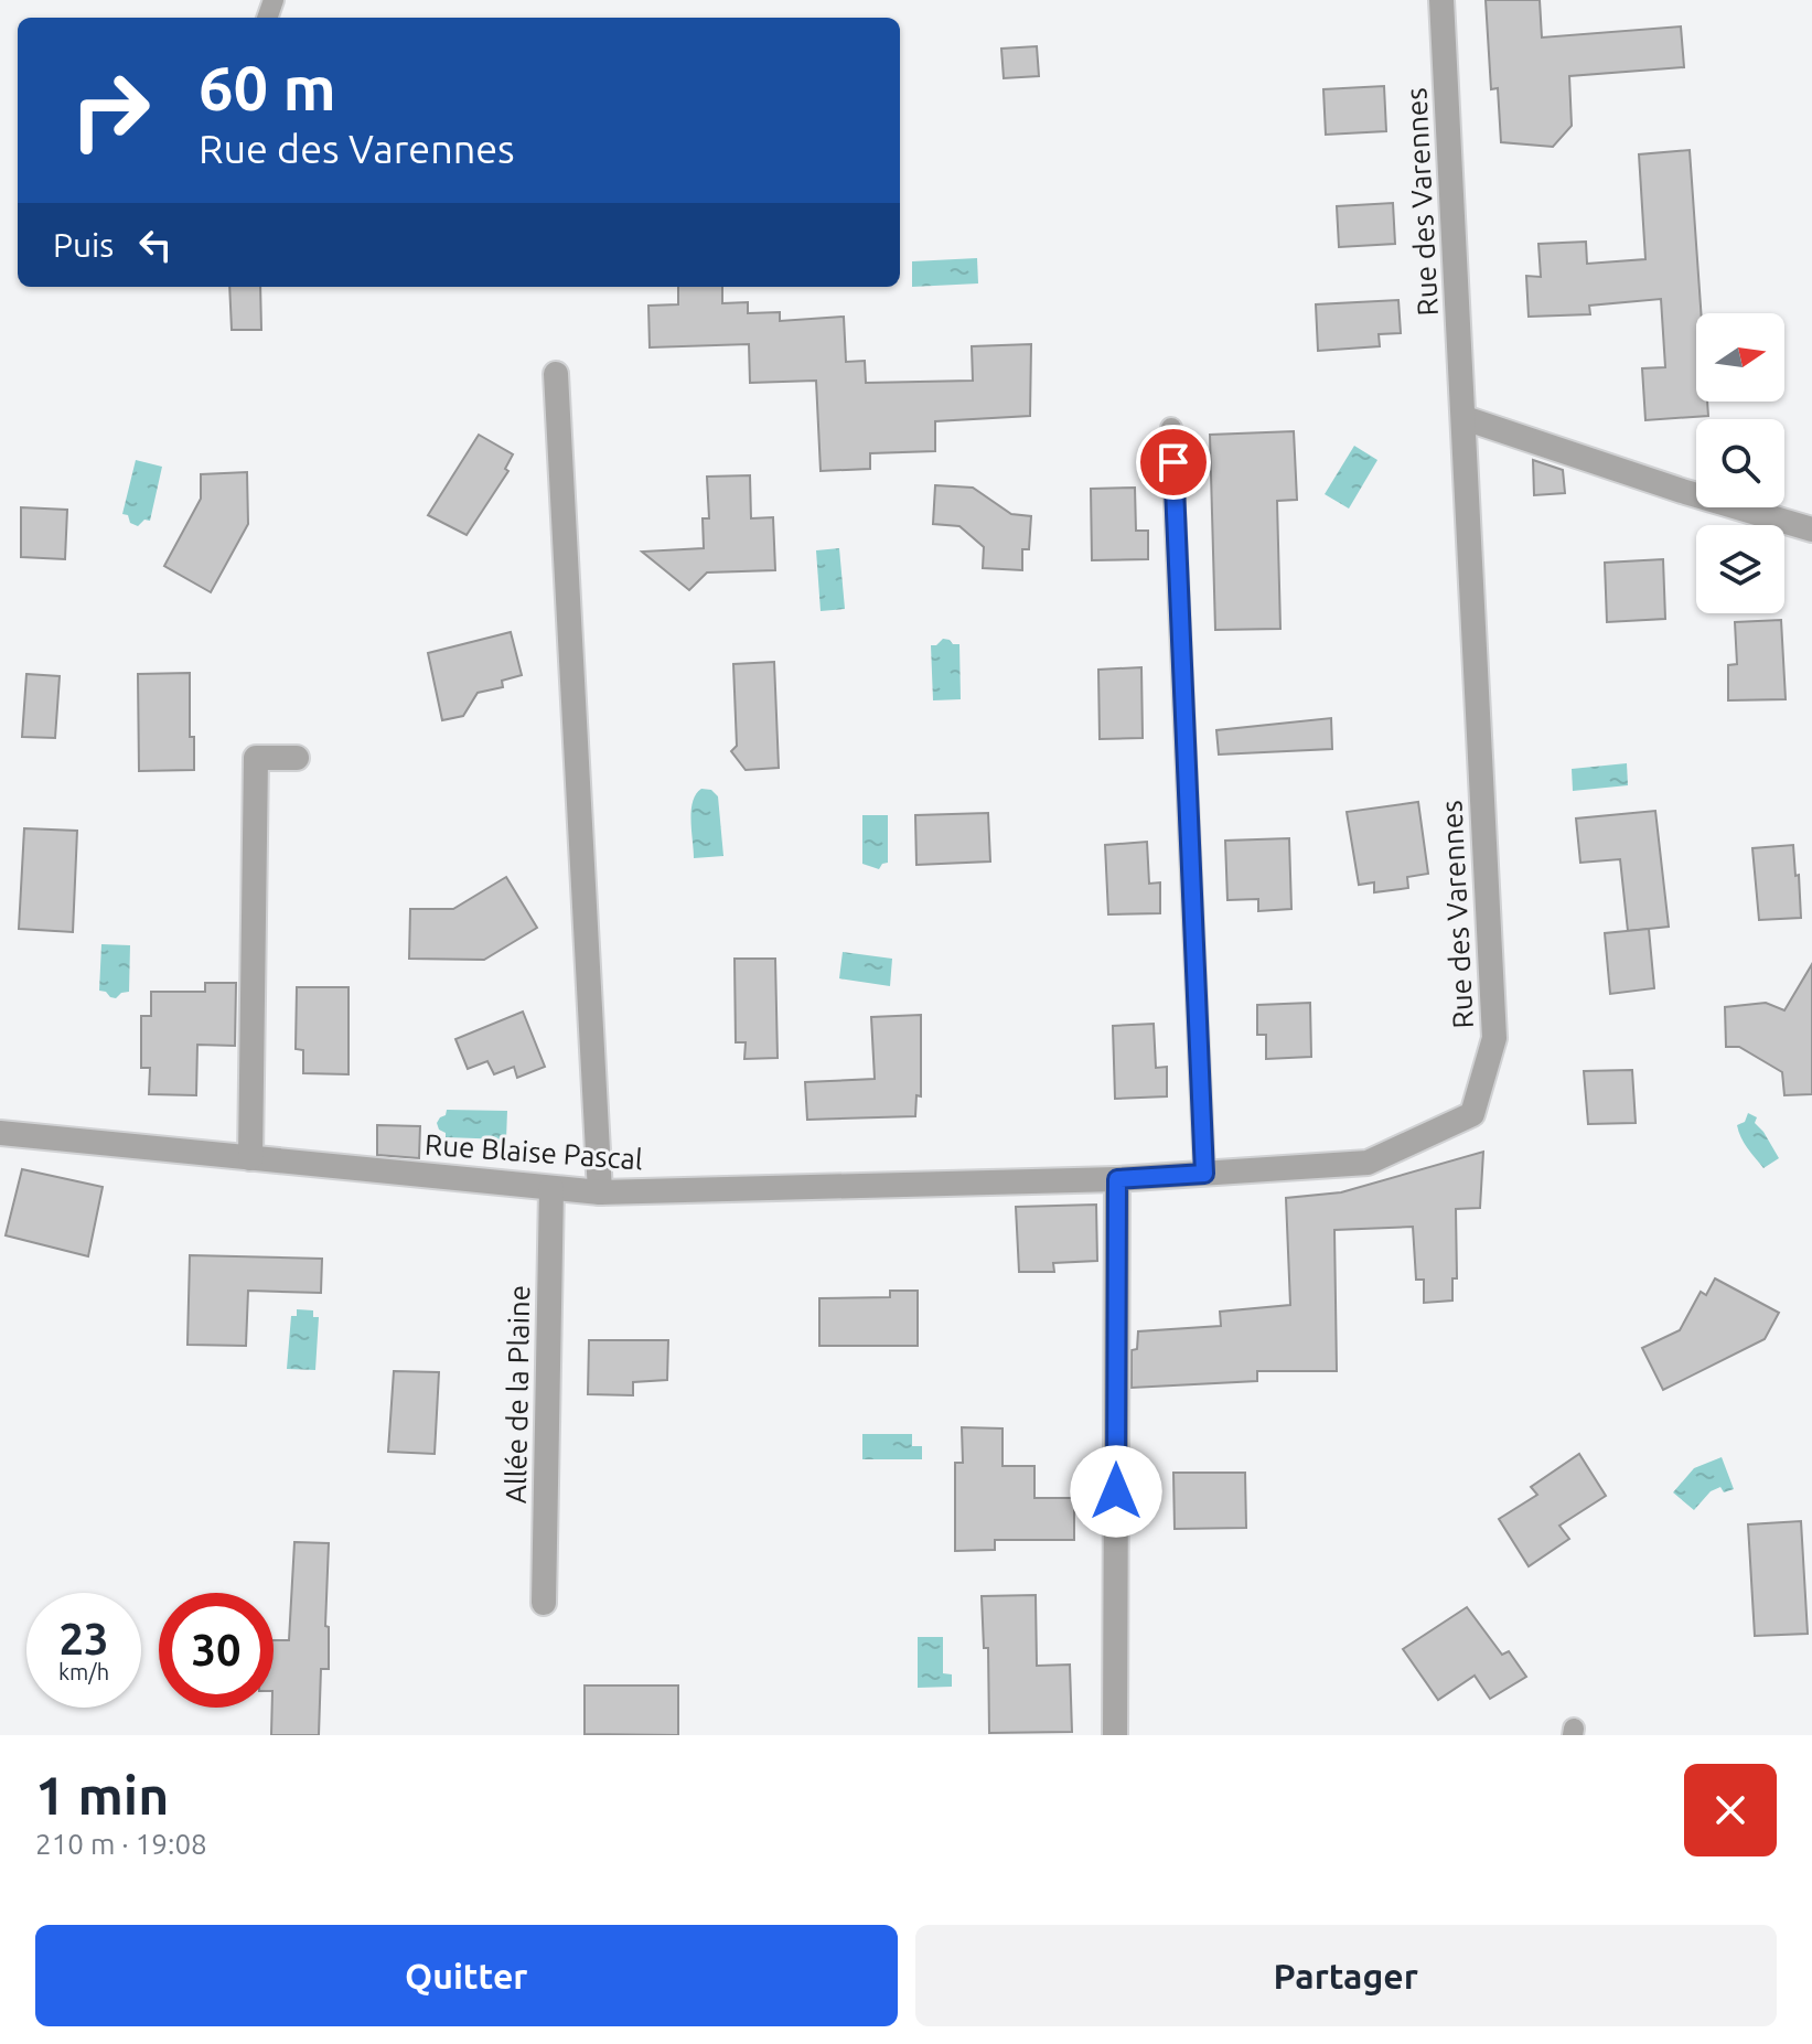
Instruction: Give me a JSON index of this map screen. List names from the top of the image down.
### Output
{
  "streets": {
    "street": ["Rue des Varennes", "Rue Blaise Pascal", "Allée de la Plaine"]
  },
  "crossings": [
    ["Rue des Varennes", "Rue Blaise Pascal"],
    ["Rue Blaise Pascal", "Allée de la Plaine"]
  ],
  "north": "right",
  "page": {
    "turn": ["60 m", "Rue des Varennes"],
    "then": "Puis",
    "speed": "23 km/h",
    "limit": "30",
    "heading": ["1 min", "210 m · 19:08"],
    "buttons": ["Quitter", "Partager"]
  }
}
